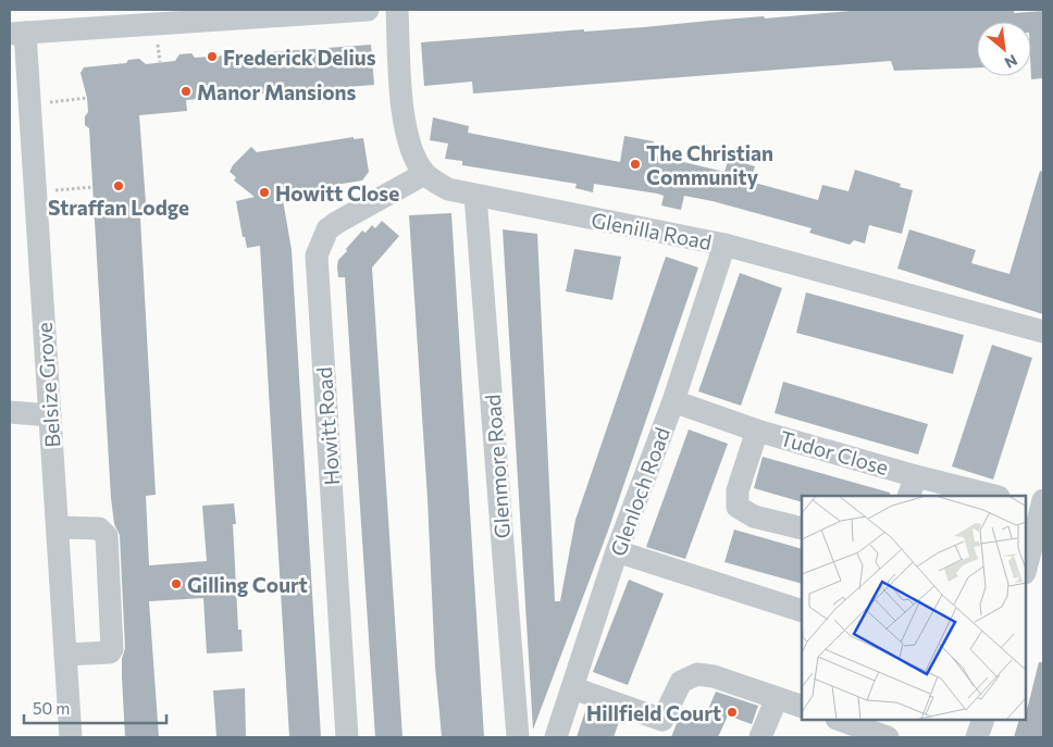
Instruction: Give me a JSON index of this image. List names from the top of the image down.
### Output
{
  "streets": {
    "street": [
      "Glenilla Road",
      "Belsize Grove",
      "Howitt Road",
      "Tudor Close",
      "Glenmore Road",
      "Glenloch Road"
    ]
  },
  "crossings": [
    ["Glenilla Road", "Howitt Road"],
    ["Glenilla Road", "Glenmore Road"],
    ["Glenilla Road", "Glenloch Road"],
    ["Tudor Close", "Glenloch Road"]
  ],
  "places": [
    "Frederick Delius",
    "Manor Mansions",
    "The Christian Community",
    "Straffan Lodge",
    "Howitt Close",
    "Gilling Court",
    "Hillfield Court"
  ],
  "scale_bar": "50 m",
  "north": "bottom right"
}
